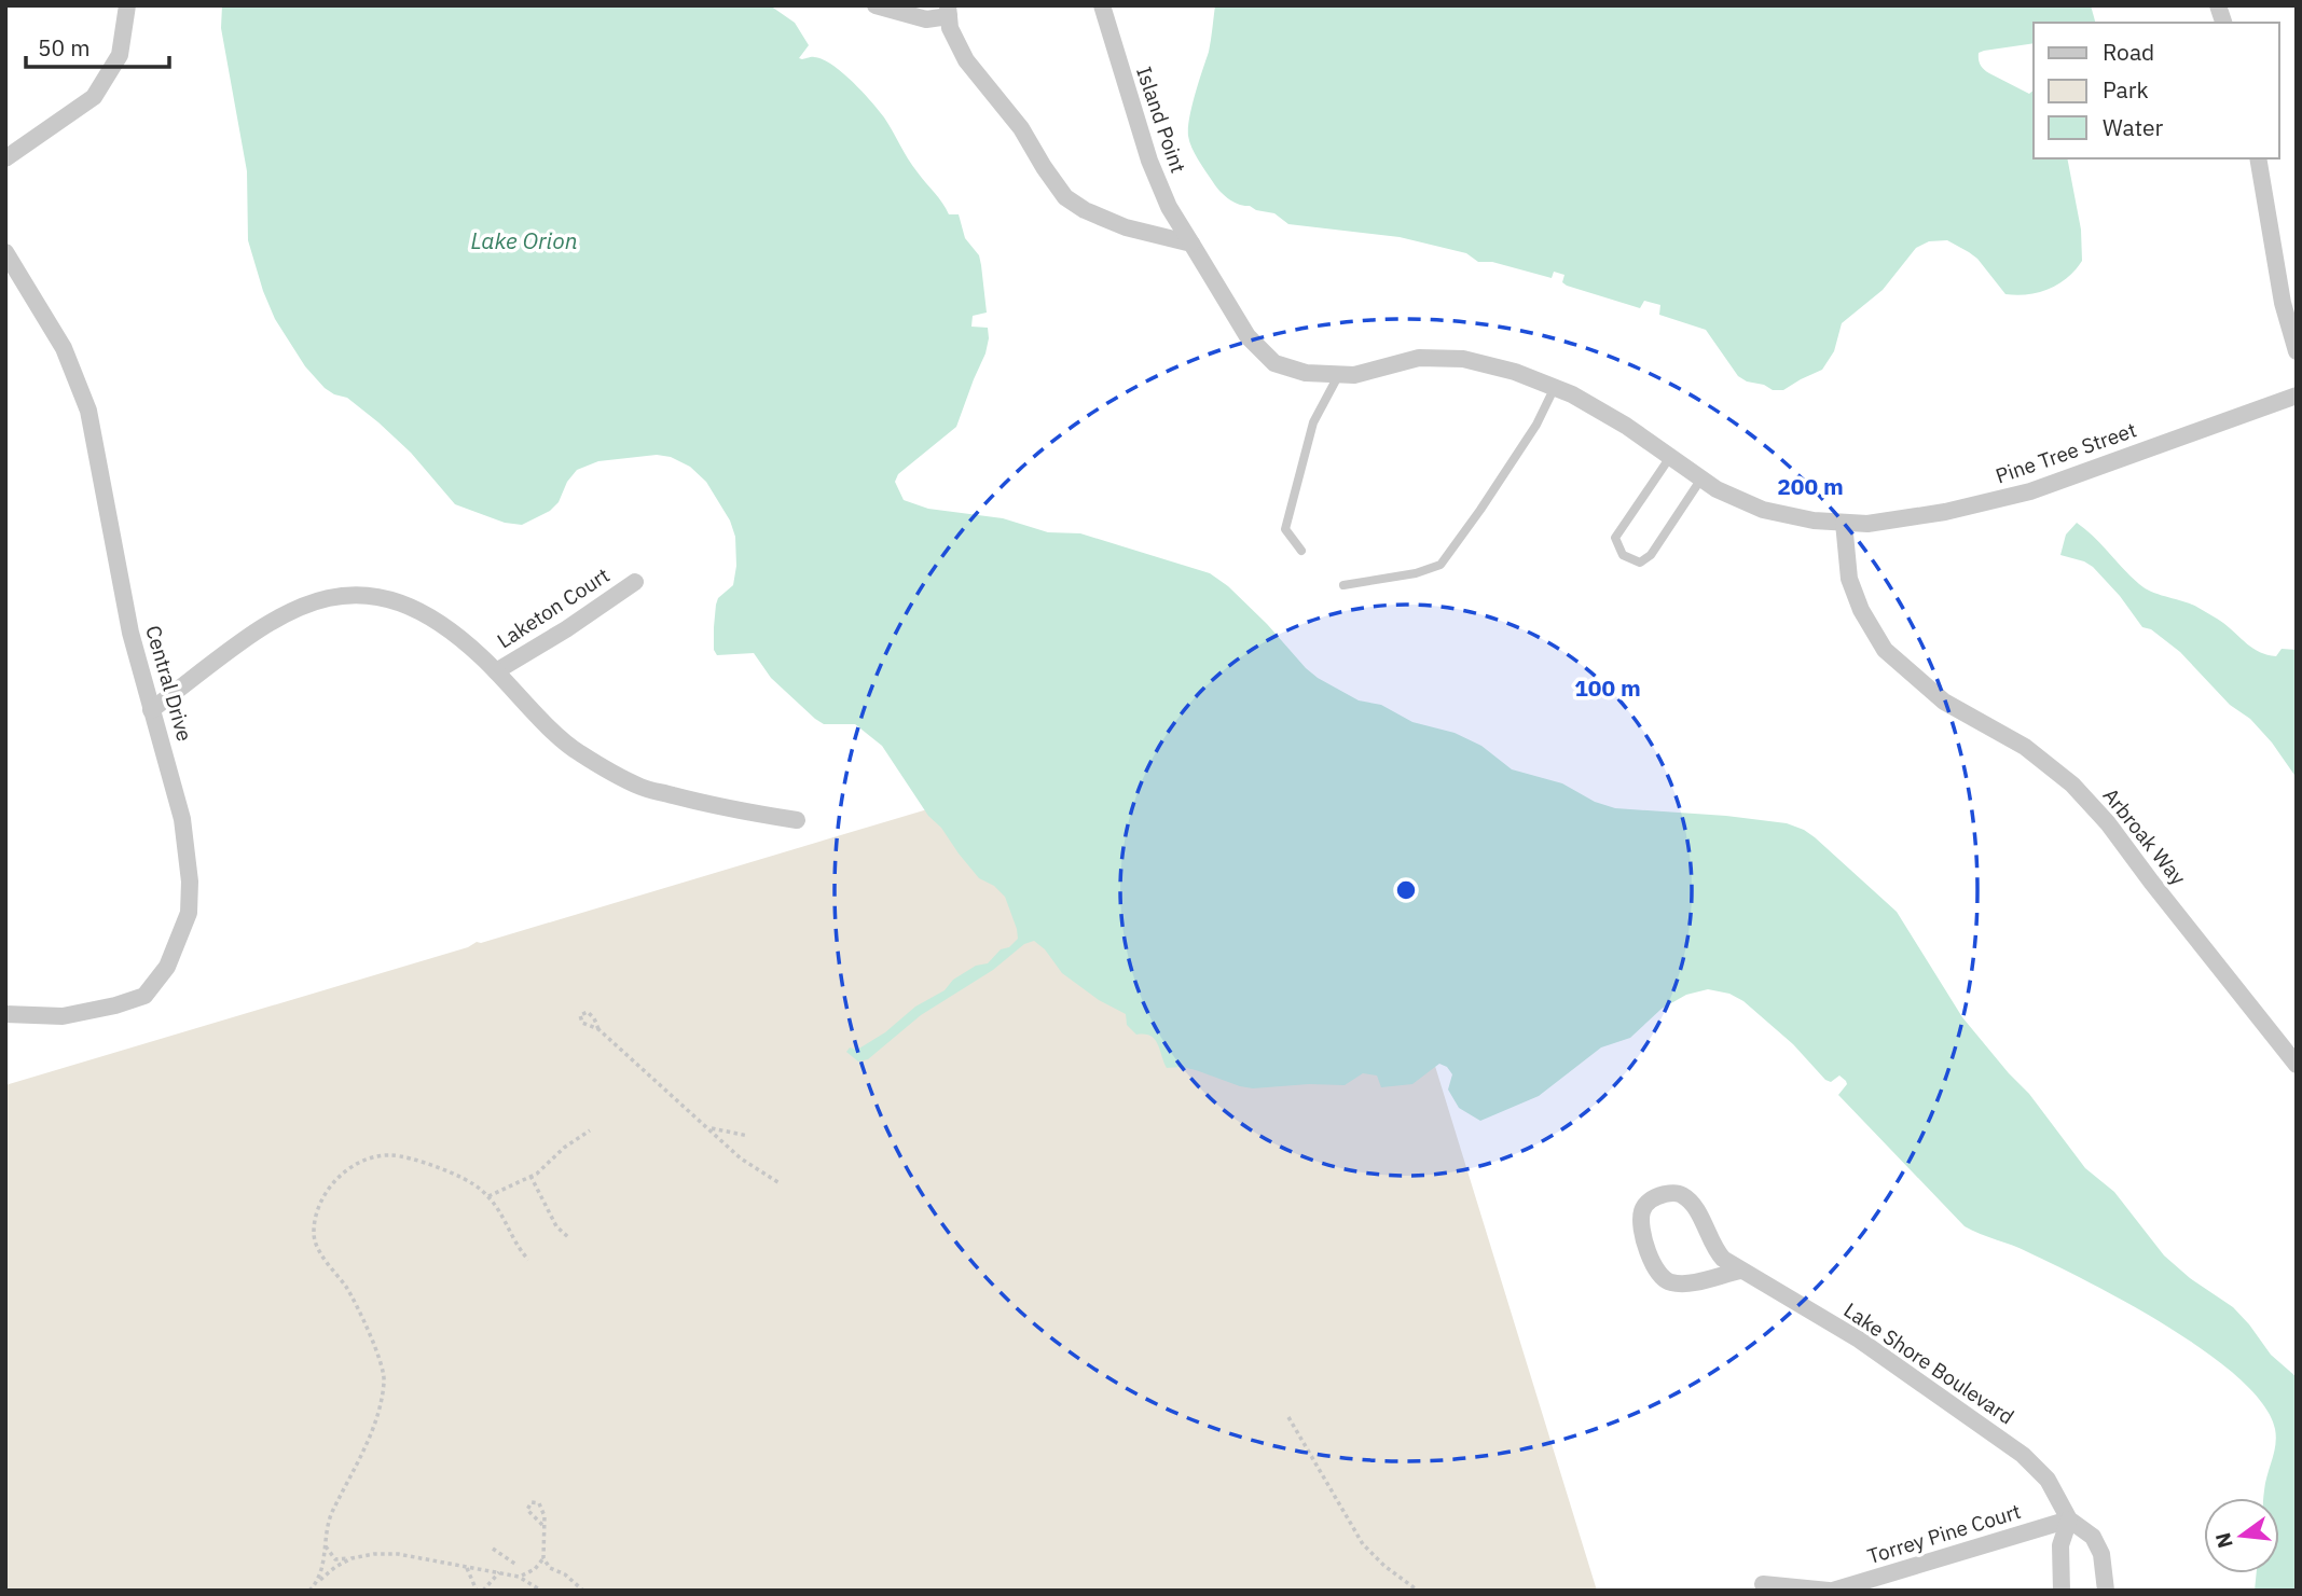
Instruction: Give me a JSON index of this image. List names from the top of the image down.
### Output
{
  "streets": {
    "street": [
      "Island Point",
      "Pine Tree Street",
      "Laketon Court",
      "Central Drive",
      "Arbroak Way",
      "Lake Shore Boulevard",
      "Torrey Pine Court"
    ]
  },
  "crossings": [
    ["Island Point", "Pine Tree Street"],
    ["Pine Tree Street", "Arbroak Way"],
    ["Lake Shore Boulevard", "Torrey Pine Court"]
  ],
  "water": ["Lake Orion"],
  "legend": ["Road", "Park", "Water"],
  "scale_bar": "50 m",
  "north": "left",
  "rings": ["200 m", "100 m"]
}
